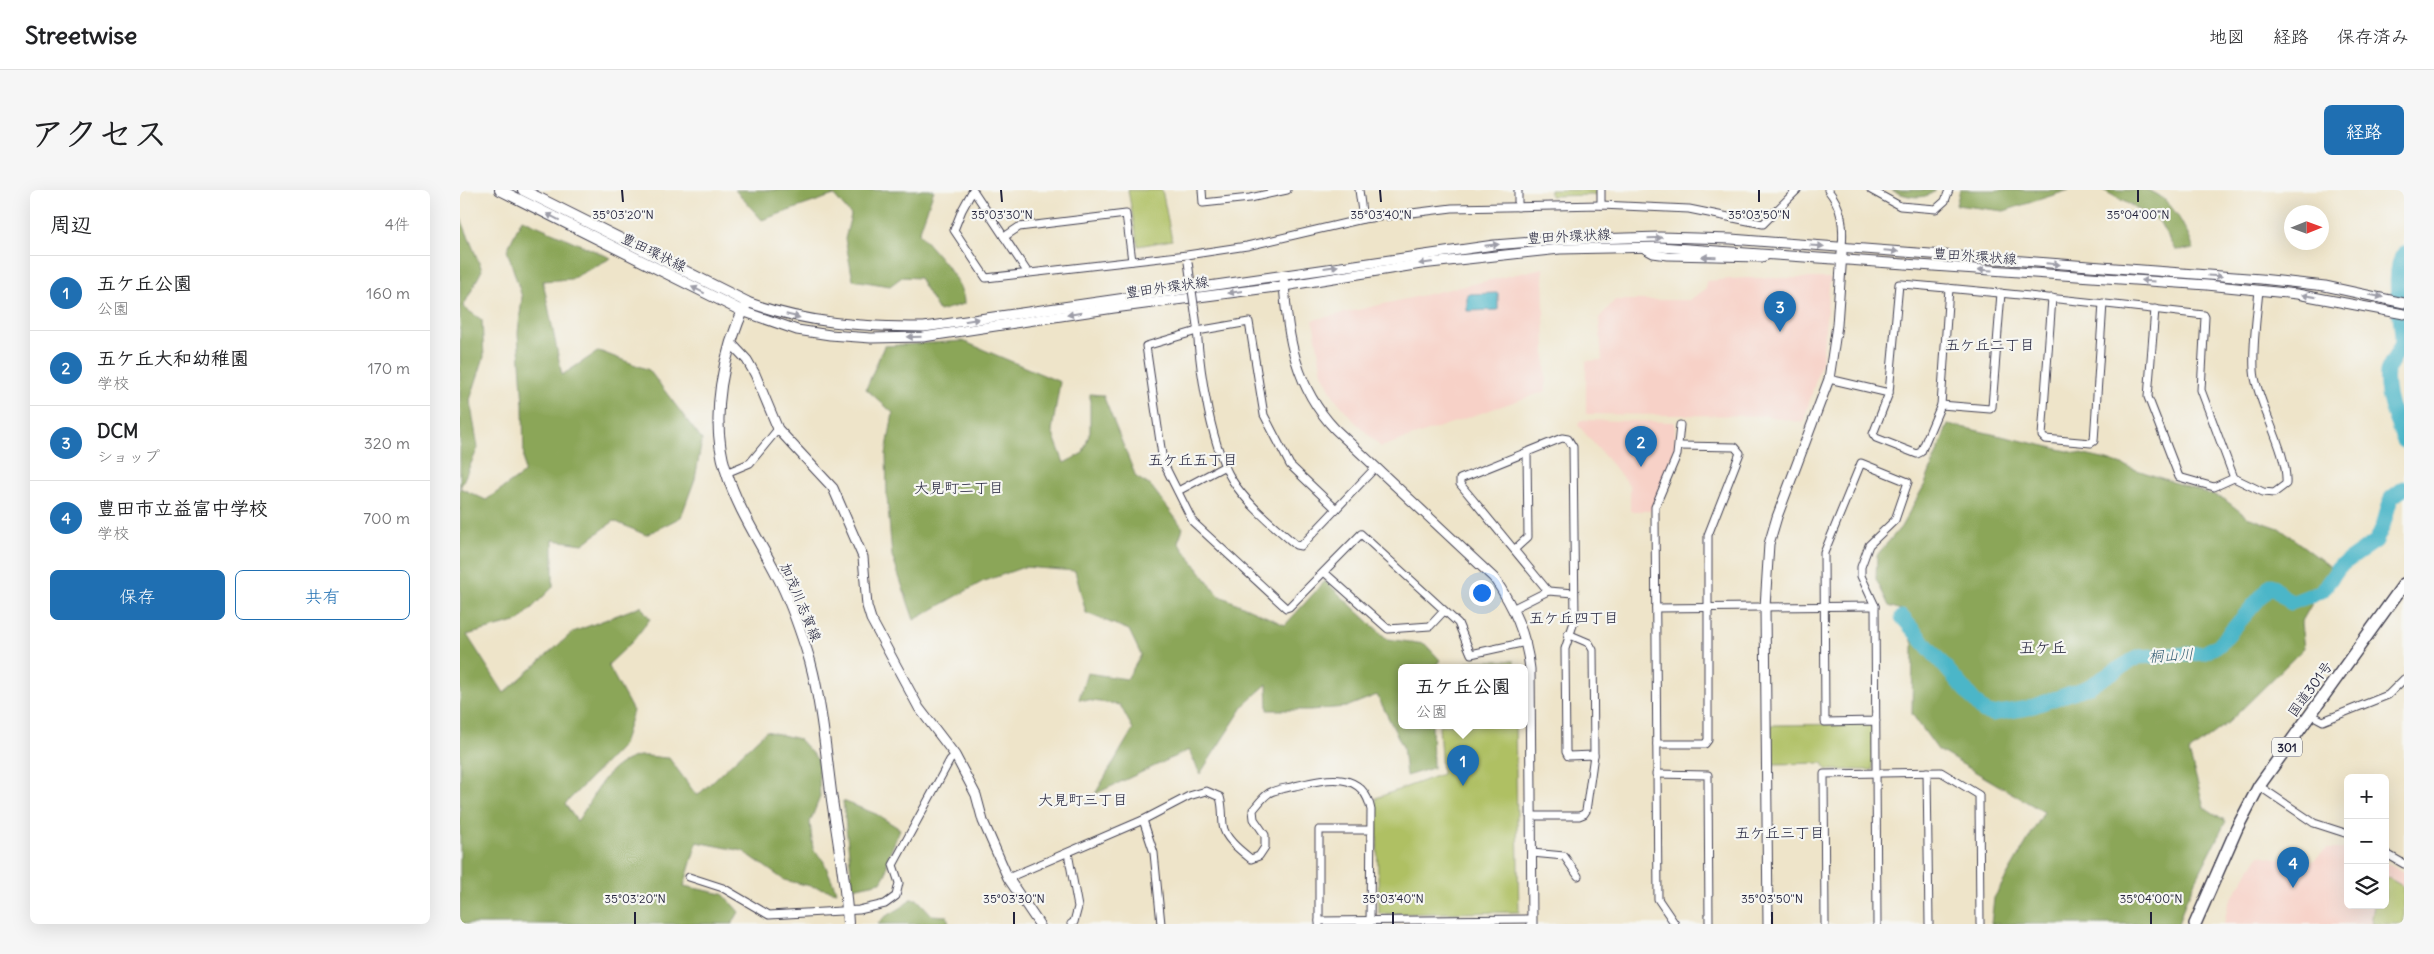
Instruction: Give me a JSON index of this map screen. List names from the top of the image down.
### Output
{
  "streets": {
    "highway": ["国道301号", "301"],
    "main road": ["豊田環状線", "加茂川志賀線"],
    "street": ["豊田外環状線"]
  },
  "crossings": [
    ["豊田外環状線", "豊田環状線"],
    ["豊田外環状線", "加茂川志賀線"],
    ["豊田環状線", "加茂川志賀線"]
  ],
  "districts": [
    "五ケ丘二丁目",
    "五ケ丘五丁目",
    "大見町二丁目",
    "五ケ丘四丁目",
    "五ケ丘",
    "大見町三丁目",
    "五ケ丘三丁目"
  ],
  "water": ["桐山川"],
  "north": "right",
  "page": {
    "header": "Streetwise",
    "nav": ["地図", "経路", "保存済み"],
    "title": "アクセス",
    "buttons": [
      "経路",
      ["保存", "共有"]
    ],
    "heading": ["周辺", "4件"],
    "list": [
      {
        "mark": "1",
        "name": "五ケ丘公園",
        "note": "公園",
        "value": "160 m"
      },
      {
        "mark": "2",
        "name": "五ケ丘大和幼稚園",
        "note": "学校",
        "value": "170 m"
      },
      {
        "mark": "3",
        "name": "DCM",
        "note": "ショップ",
        "value": "320 m"
      },
      {
        "mark": "4",
        "name": "豊田市立益富中学校",
        "note": "学校",
        "value": "700 m"
      }
    ],
    "pins": [
      "3",
      "2",
      "1",
      "4"
    ],
    "popup": ["五ケ丘公園", "公園"],
    "map_buttons": ["+", "−"]
  },
  "coordinates": [
    "35°03'20\"N",
    "35°03'30\"N",
    "35°03'40\"N",
    "35°03'50\"N",
    "35°04'00\"N"
  ]
}
